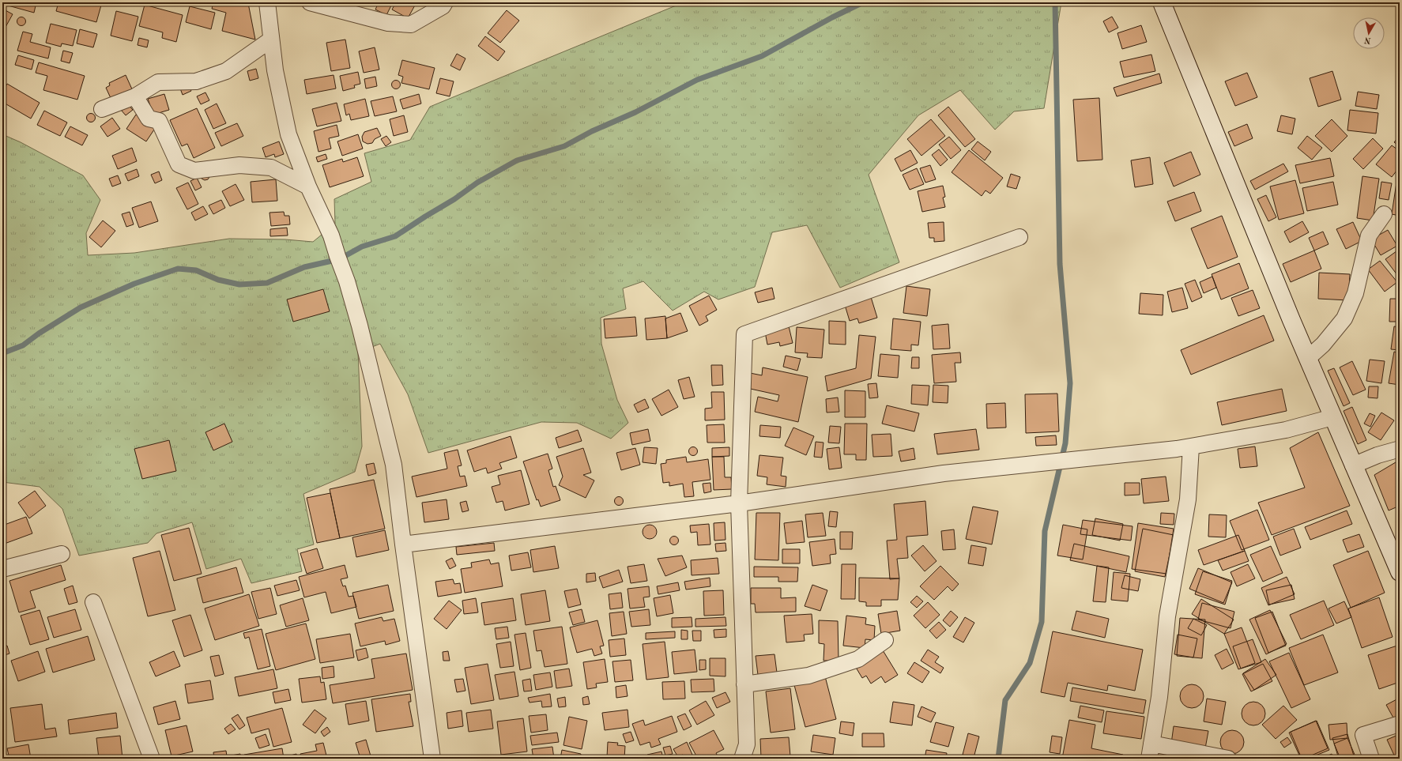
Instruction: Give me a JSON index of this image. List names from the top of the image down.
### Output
{
  "north": "bottom"
}
